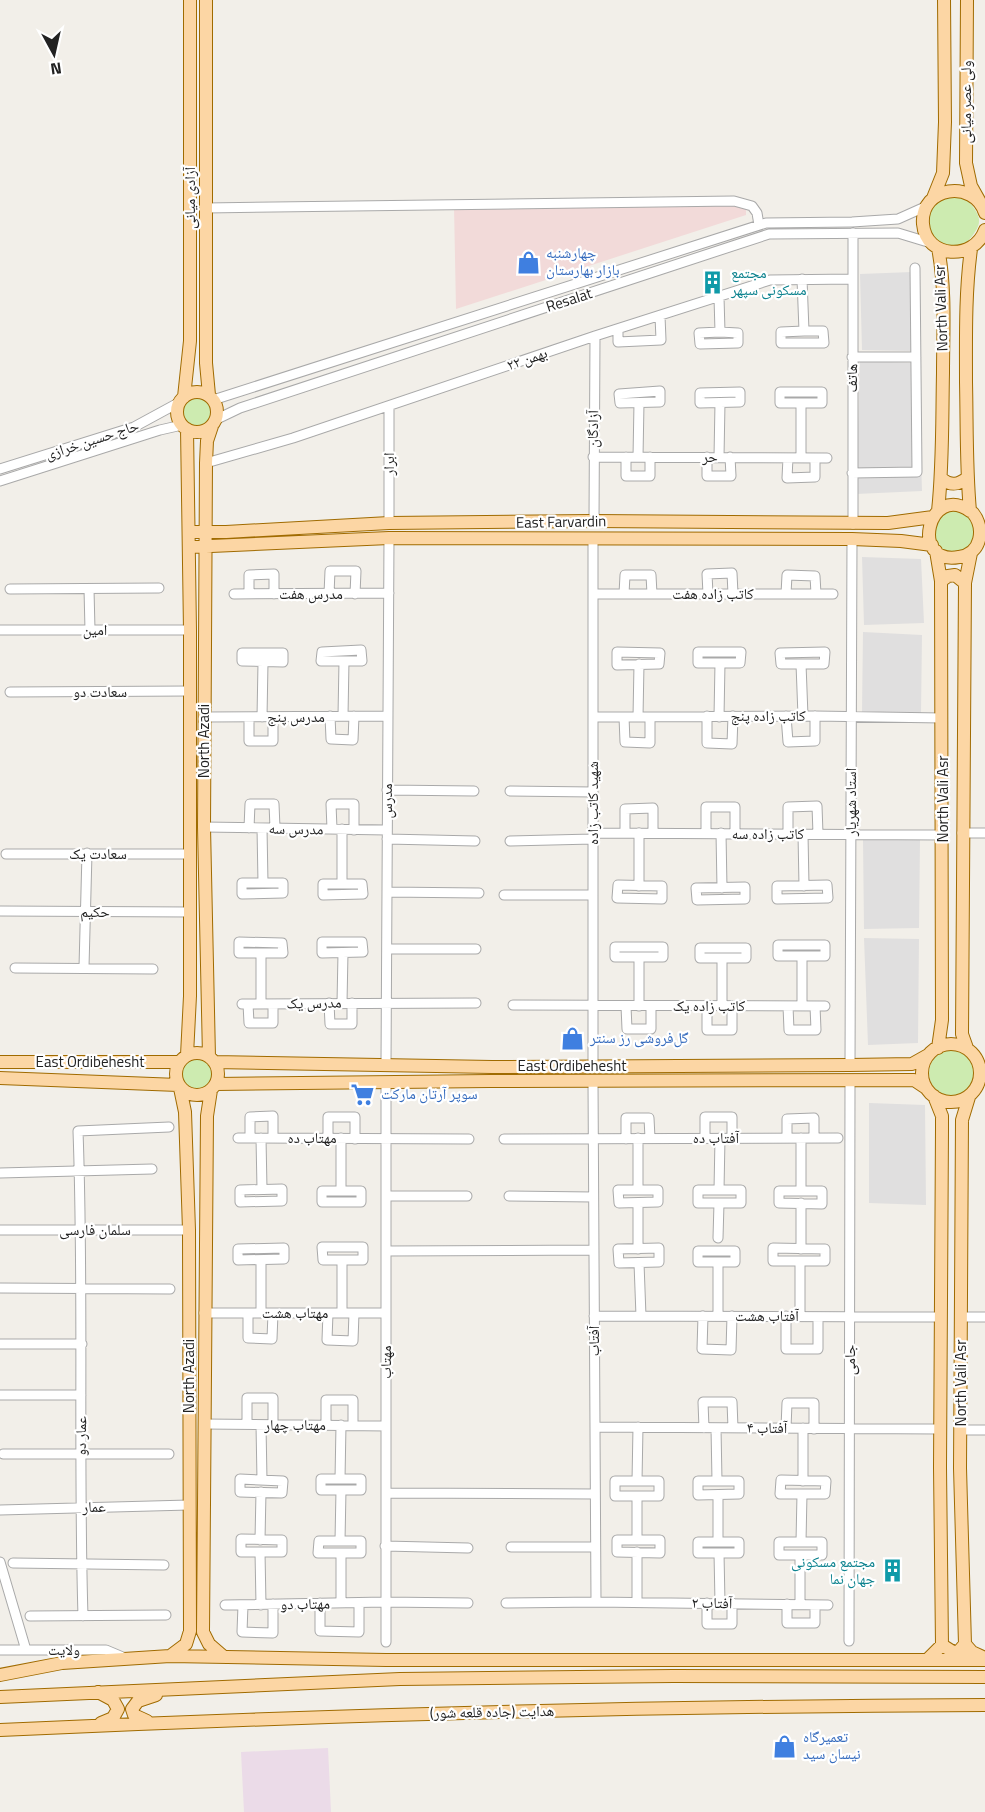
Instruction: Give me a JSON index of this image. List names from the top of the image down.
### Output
{
  "streets": {
    "main road": [
      "ولی عصر میانی",
      "آزادی میانی",
      "North Vali Asr",
      "East Farvardin",
      "North Azadi",
      "East Ordibehesht",
      "هدایت (جاده قلعه شور)"
    ],
    "street": [
      "Resalat",
      "۲۲ بهمن",
      "هاتف",
      "آزادگان",
      "حاج حسین خرازی",
      "حر",
      "ابرار",
      "مدرس هفت",
      "کاتب زاده هفت",
      "امین",
      "سعادت دو",
      "کاتب زاده پنج",
      "مدرس پنج",
      "مدرس",
      "استاد شهریار",
      "شهید کاتب زاده",
      "مدرس سه",
      "کاتب زاده سه",
      "سعادت یک",
      "حکیم",
      "مدرس یک",
      "کاتب زاده یک",
      "مهتاب ده",
      "آفتاب ده",
      "سلمان فارسی",
      "مهتاب هشت",
      "آفتاب هشت",
      "آفتاب",
      "جامی",
      "مهتاب",
      "مهتاب چهار",
      "آفتاب ۴",
      "عمار دو",
      "عمار",
      "آفتاب ۲",
      "مهتاب دو",
      "ولایت"
    ]
  },
  "crossings": [
    ["ولی عصر میانی", "Resalat"],
    ["ولی عصر میانی", "North Vali Asr"],
    ["آزادی میانی", "Resalat"],
    ["آزادی میانی", "حاج حسین خرازی"],
    ["آزادی میانی", "North Azadi"],
    ["Resalat", "North Vali Asr"],
    ["Resalat", "هاتف"],
    ["Resalat", "حاج حسین خرازی"],
    ["Resalat", "North Azadi"],
    ["North Vali Asr", "East Farvardin"],
    ["North Vali Asr", "کاتب زاده پنج"],
    ["North Vali Asr", "کاتب زاده سه"],
    ["North Vali Asr", "East Ordibehesht"],
    ["North Vali Asr", "آفتاب هشت"],
    ["North Vali Asr", "آفتاب ۴"],
    ["۲۲ بهمن", "هاتف"],
    ["۲۲ بهمن", "آزادگان"],
    ["۲۲ بهمن", "ابرار"],
    ["۲۲ بهمن", "North Azadi"],
    ["هاتف", "East Farvardin"],
    ["آزادگان", "حر"],
    ["آزادگان", "East Farvardin"],
    ["حاج حسین خرازی", "North Azadi"],
    ["ابرار", "East Farvardin"],
    ["East Farvardin", "North Azadi"],
    ["East Farvardin", "مدرس"],
    ["East Farvardin", "استاد شهریار"],
    ["East Farvardin", "شهید کاتب زاده"],
    ["مدرس هفت", "مدرس"],
    ["کاتب زاده هفت", "شهید کاتب زاده"],
    ["امین", "North Azadi"],
    ["سعادت دو", "North Azadi"],
    ["کاتب زاده پنج", "استاد شهریار"],
    ["کاتب زاده پنج", "شهید کاتب زاده"],
    ["مدرس پنج", "North Azadi"],
    ["مدرس پنج", "مدرس"],
    ["North Azadi", "مدرس سه"],
    ["North Azadi", "سعادت یک"],
    ["North Azadi", "حکیم"],
    ["North Azadi", "East Ordibehesht"],
    ["North Azadi", "سلمان فارسی"],
    ["North Azadi", "مهتاب هشت"],
    ["North Azadi", "مهتاب چهار"],
    ["North Azadi", "عمار"],
    ["مدرس", "مدرس سه"],
    ["مدرس", "مدرس یک"],
    ["مدرس", "East Ordibehesht"],
    ["استاد شهریار", "کاتب زاده سه"],
    ["استاد شهریار", "East Ordibehesht"],
    ["شهید کاتب زاده", "کاتب زاده سه"],
    ["شهید کاتب زاده", "کاتب زاده یک"],
    ["شهید کاتب زاده", "East Ordibehesht"],
    ["East Ordibehesht", "آفتاب"],
    ["East Ordibehesht", "جامی"],
    ["East Ordibehesht", "مهتاب"],
    ["مهتاب ده", "مهتاب"],
    ["آفتاب ده", "آفتاب"],
    ["سلمان فارسی", "عمار دو"],
    ["مهتاب هشت", "مهتاب"],
    ["آفتاب هشت", "آفتاب"],
    ["آفتاب هشت", "جامی"],
    ["آفتاب", "آفتاب ۴"],
    ["آفتاب", "آفتاب ۲"],
    ["جامی", "آفتاب ۴"],
    ["مهتاب", "مهتاب چهار"],
    ["مهتاب", "مهتاب دو"],
    ["عمار دو", "عمار"]
  ],
  "places": {
    "shop": ["چهارشنبه بازار بهارستان", "گل‌فروشی رز سنتر", "تعمیرگاه نیسان سید"],
    "building": ["مجتمع مسکونی سپهر", "مجتمع مسکونی جهان نما"],
    "supermarket": ["سوپر آرتان مارکت"]
  },
  "north": "bottom"
}
